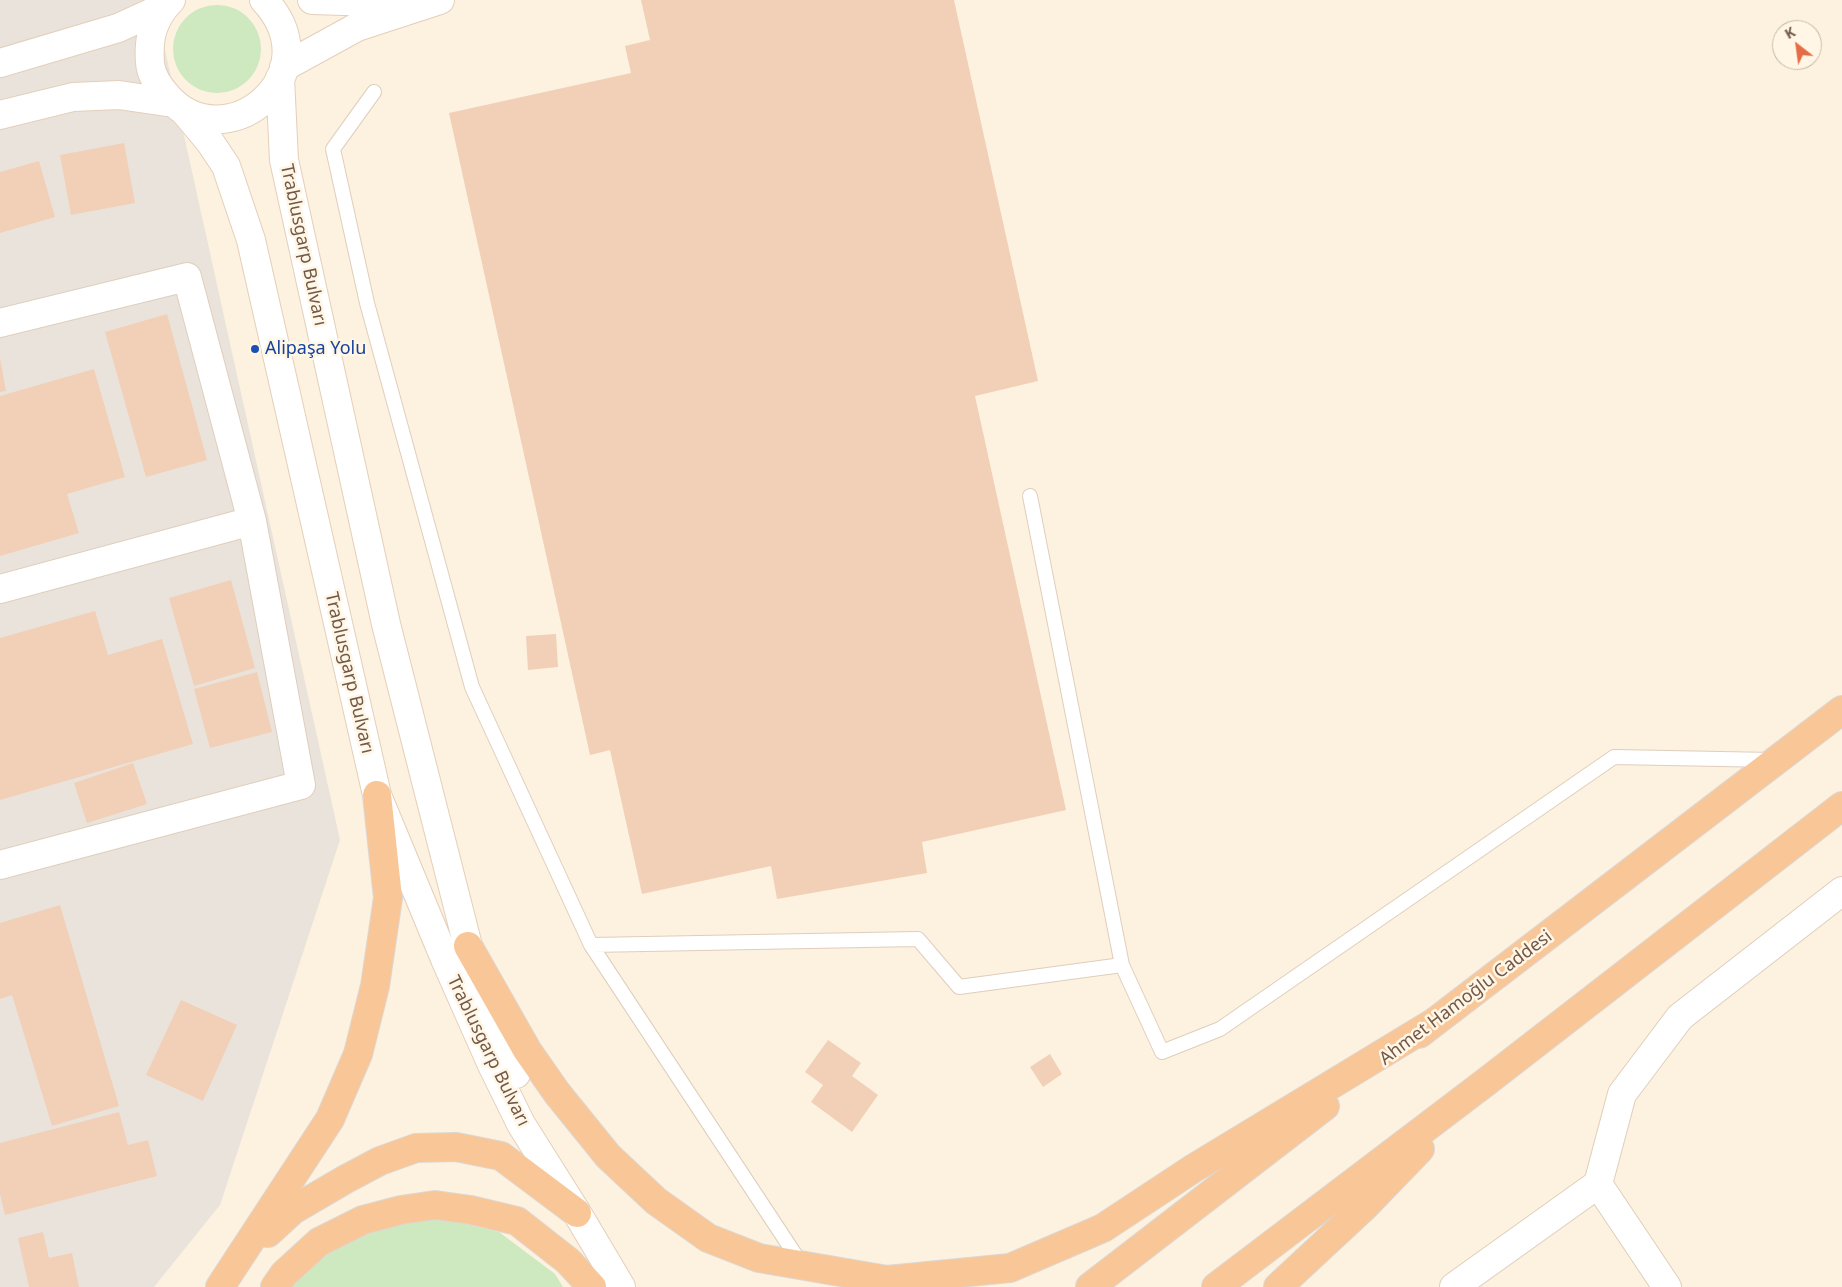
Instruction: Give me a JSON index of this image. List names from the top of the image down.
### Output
{
  "streets": {
    "highway": ["Ahmet Hamoğlu Caddesi"],
    "main road": ["Trablusgarp Bulvarı"]
  },
  "places": ["Alipaşa Yolu"],
  "north": "top left"
}
